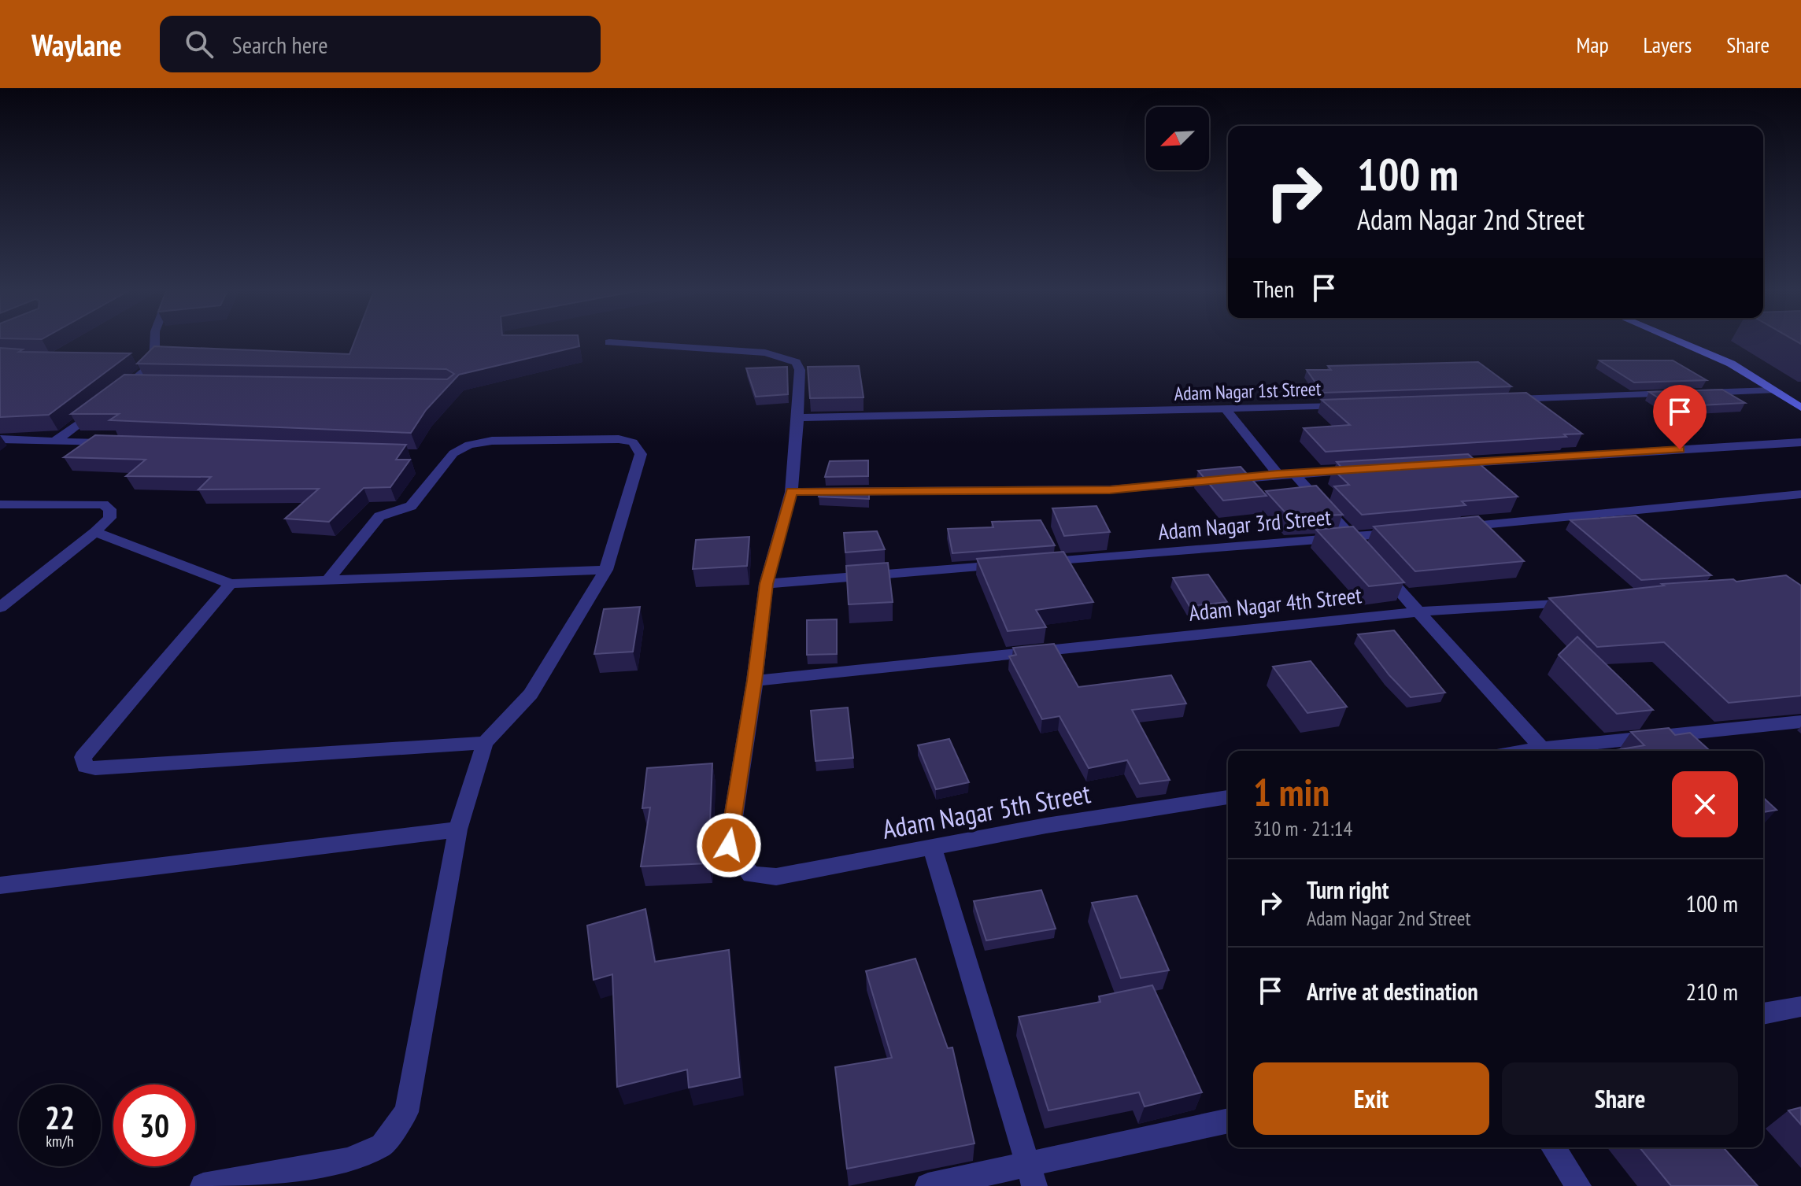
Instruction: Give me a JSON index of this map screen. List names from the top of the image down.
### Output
{
  "streets": {
    "street": [
      "Adam Nagar 1st Street",
      "Adam Nagar 3rd Street",
      "Adam Nagar 4th Street",
      "Adam Nagar 5th Street"
    ]
  },
  "crossings": [
    ["Adam Nagar 4th Street", "Adam Nagar 5th Street"]
  ],
  "north": "bottom left",
  "page": {
    "header": "Waylane",
    "search": "Search here",
    "nav": ["Map", "Layers", "Share"],
    "turn": ["100 m", "Adam Nagar 2nd Street"],
    "then": "Then",
    "heading": ["1 min", "310 m · 21:14"],
    "list": [
      {
        "name": "Turn right",
        "note": "Adam Nagar 2nd Street",
        "value": "100 m"
      },
      {
        "name": "Arrive at destination",
        "value": "210 m"
      }
    ],
    "buttons": ["Exit", "Share"],
    "speed": "22 km/h",
    "limit": "30"
  }
}
